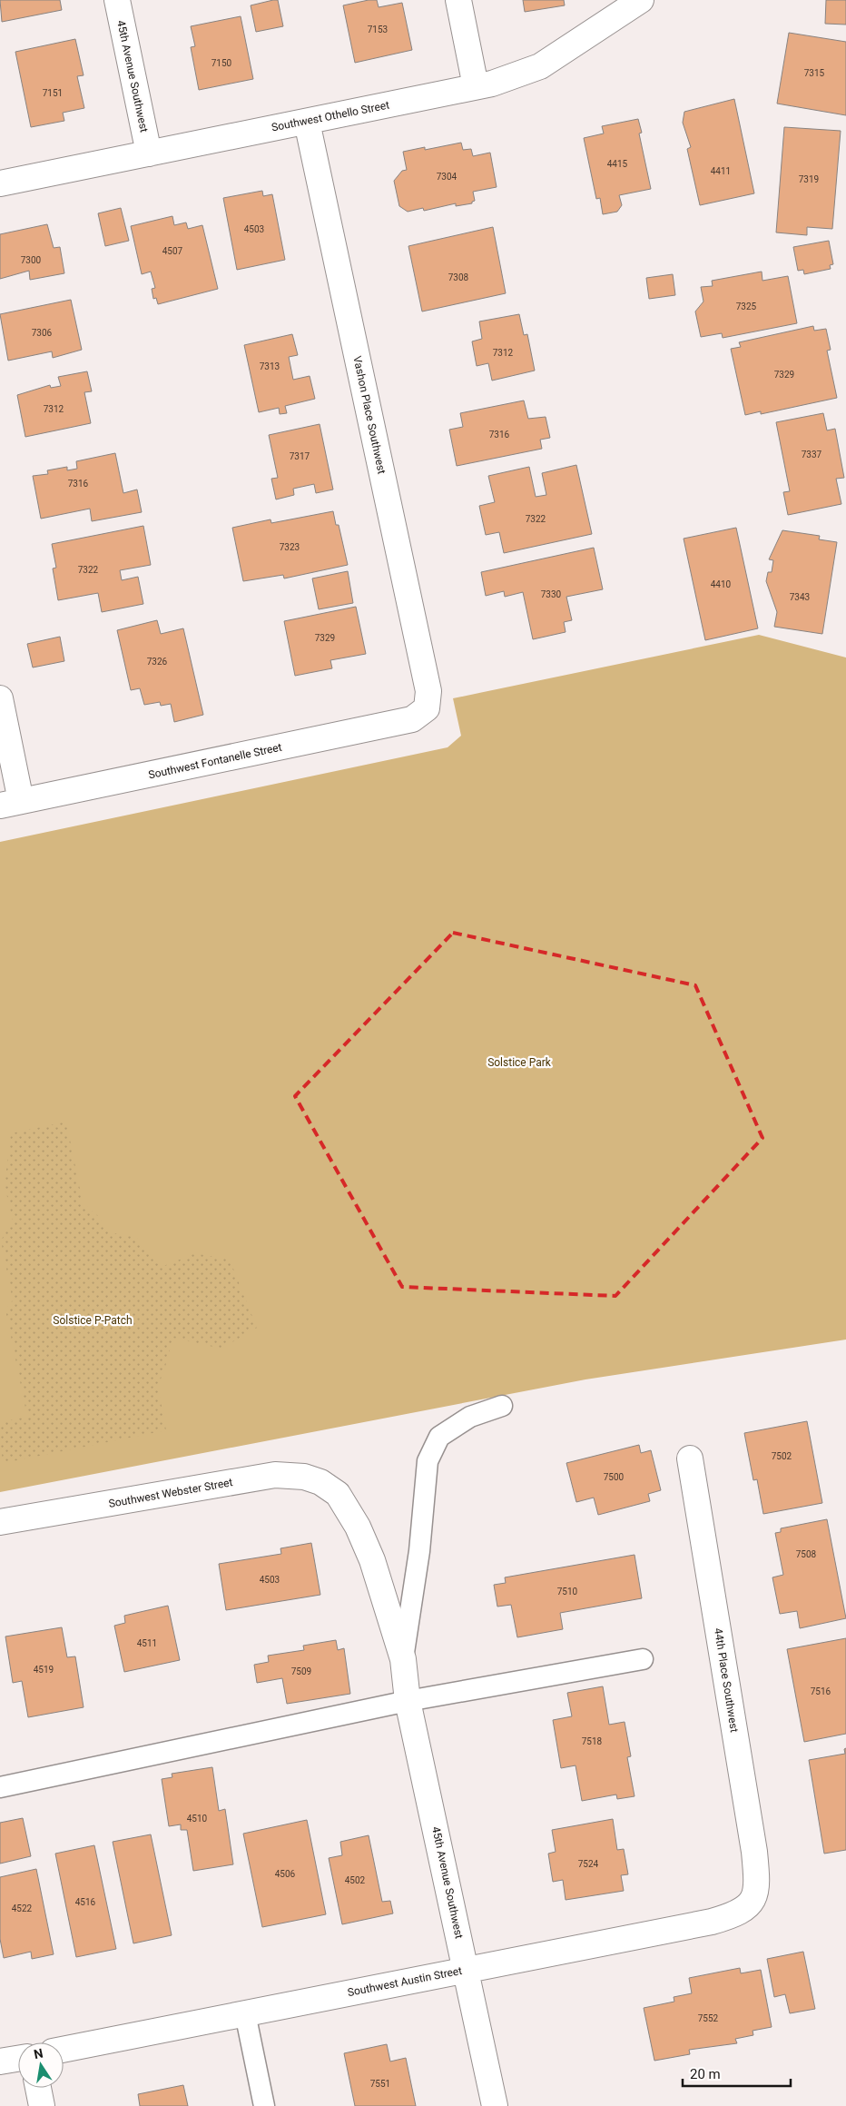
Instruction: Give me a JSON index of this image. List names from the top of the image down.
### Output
{
  "streets": {
    "street": [
      "45th Avenue Southwest",
      "Southwest Othello Street",
      "Vashon Place Southwest",
      "Southwest Fontanelle Street",
      "Southwest Webster Street",
      "44th Place Southwest",
      "Southwest Austin Street"
    ]
  },
  "crossings": [
    ["45th Avenue Southwest", "Southwest Othello Street"],
    ["45th Avenue Southwest", "Southwest Webster Street"],
    ["45th Avenue Southwest", "Southwest Austin Street"],
    ["Southwest Othello Street", "Vashon Place Southwest"],
    ["Vashon Place Southwest", "Southwest Fontanelle Street"],
    ["44th Place Southwest", "Southwest Austin Street"]
  ],
  "parks": ["Solstice Park", "Solstice P-Patch"],
  "house_numbers": [
    "7153",
    "7150",
    "7315",
    "7151",
    "4415",
    "4411",
    "7304",
    "7319",
    "4503",
    "4507",
    "7300",
    "7308",
    "7325",
    "7306",
    "7312",
    "7313",
    "7329",
    "7312",
    "7316",
    "7337",
    "7317",
    "7316",
    "7322",
    "7323",
    "7322",
    "4410",
    "7330",
    "7343",
    "7329",
    "7326",
    "7502",
    "7500",
    "7508",
    "4503",
    "7510",
    "4511",
    "4519",
    "7509",
    "7516",
    "7518",
    "4510",
    "7524",
    "4506",
    "4502",
    "4516",
    "4522",
    "7552",
    "7551"
  ],
  "scale_bar": "20 m",
  "north": "top"
}
